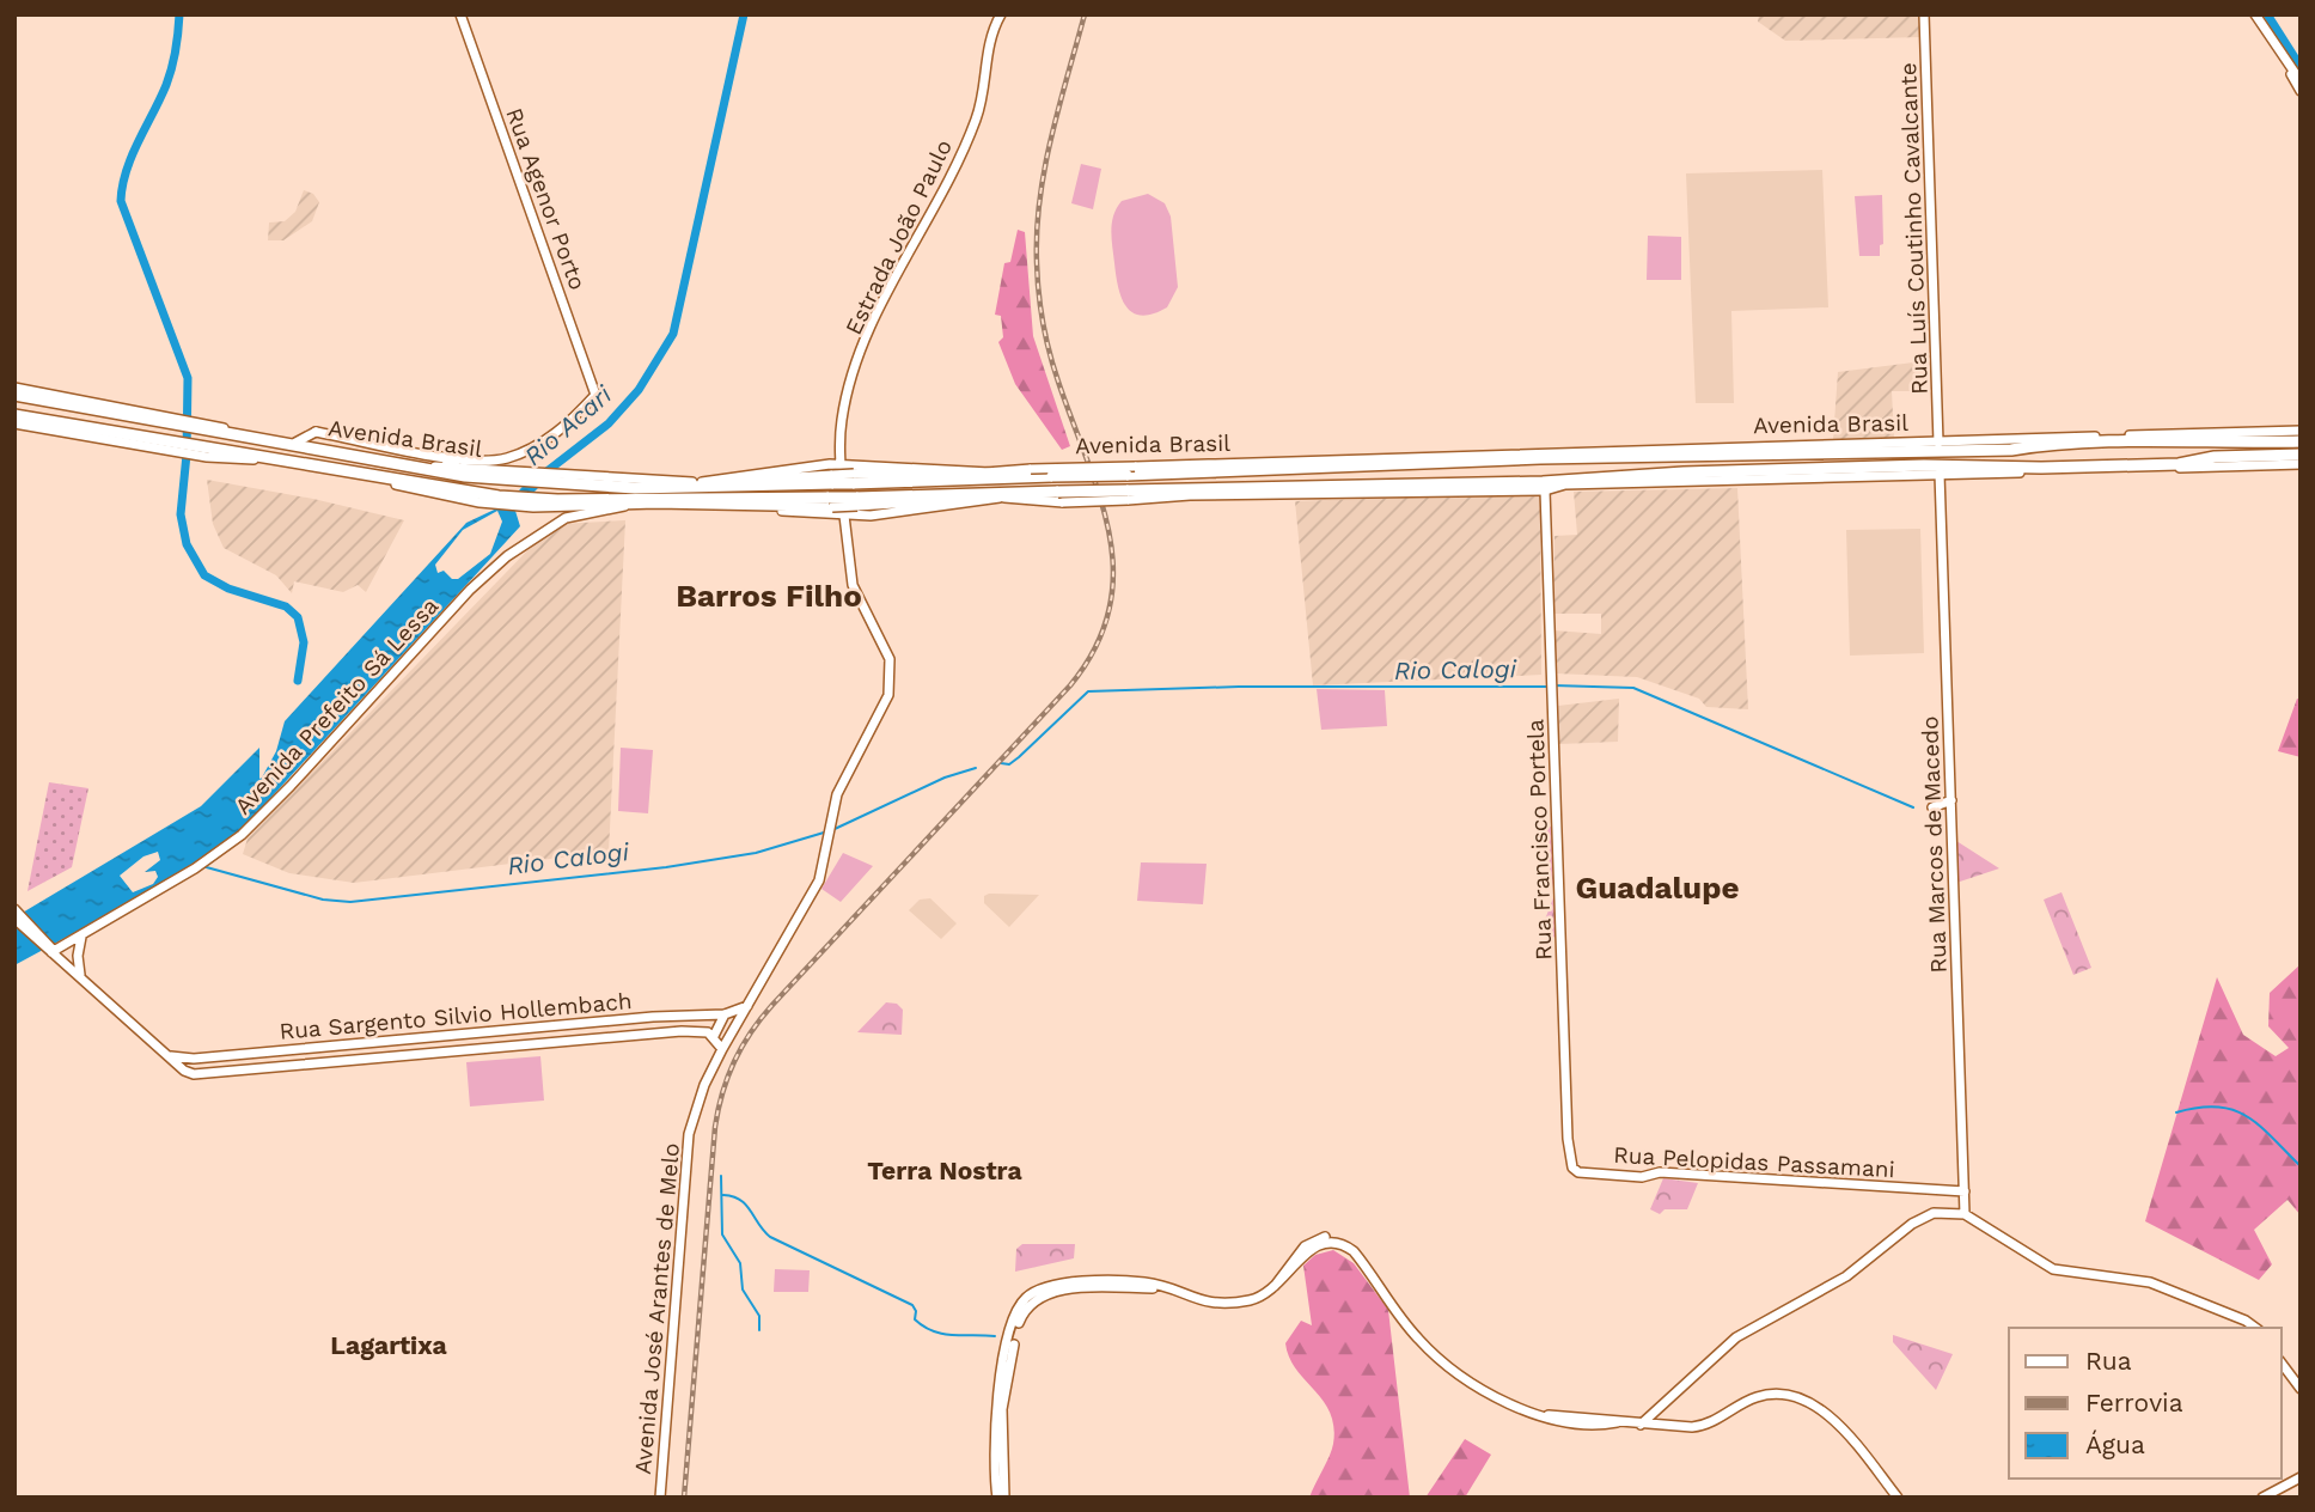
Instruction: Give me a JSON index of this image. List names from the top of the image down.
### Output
{
  "streets": {
    "highway": ["Avenida Brasil"],
    "main road": [
      "Rua Agenor Porto",
      "Rua Luís Coutinho Cavalcante",
      "Estrada João Paulo",
      "Avenida Prefeito Sá Lessa",
      "Rua Francisco Portela",
      "Rua Marcos de Macedo",
      "Rua Sargento Silvio Hollembach",
      "Rua Pelopidas Passamani",
      "Avenida José Arantes de Melo"
    ]
  },
  "crossings": [
    ["Rua Agenor Porto", "Avenida Brasil"],
    ["Rua Luís Coutinho Cavalcante", "Avenida Brasil"],
    ["Estrada João Paulo", "Rua Sargento Silvio Hollembach"],
    ["Estrada João Paulo", "Avenida José Arantes de Melo"],
    ["Avenida Brasil", "Avenida Prefeito Sá Lessa"],
    ["Avenida Brasil", "Rua Francisco Portela"],
    ["Avenida Brasil", "Rua Marcos de Macedo"],
    ["Avenida Prefeito Sá Lessa", "Rua Sargento Silvio Hollembach"],
    ["Rua Francisco Portela", "Rua Pelopidas Passamani"],
    ["Rua Marcos de Macedo", "Rua Pelopidas Passamani"]
  ],
  "districts": [
    "Barros Filho",
    "Guadalupe",
    "Terra Nostra",
    "Lagartixa"
  ],
  "water": ["Rio Acari", "Rio Calogi"],
  "legend": ["Rua", "Ferrovia", "Água"]
}
